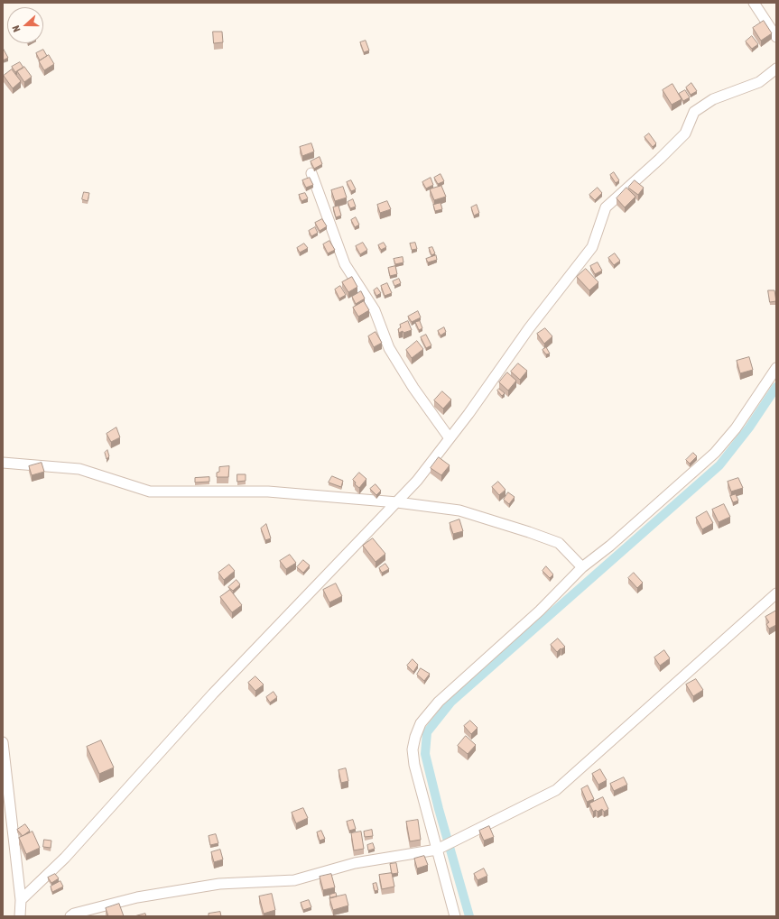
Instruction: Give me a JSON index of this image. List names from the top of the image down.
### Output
{
  "north": "left"
}
